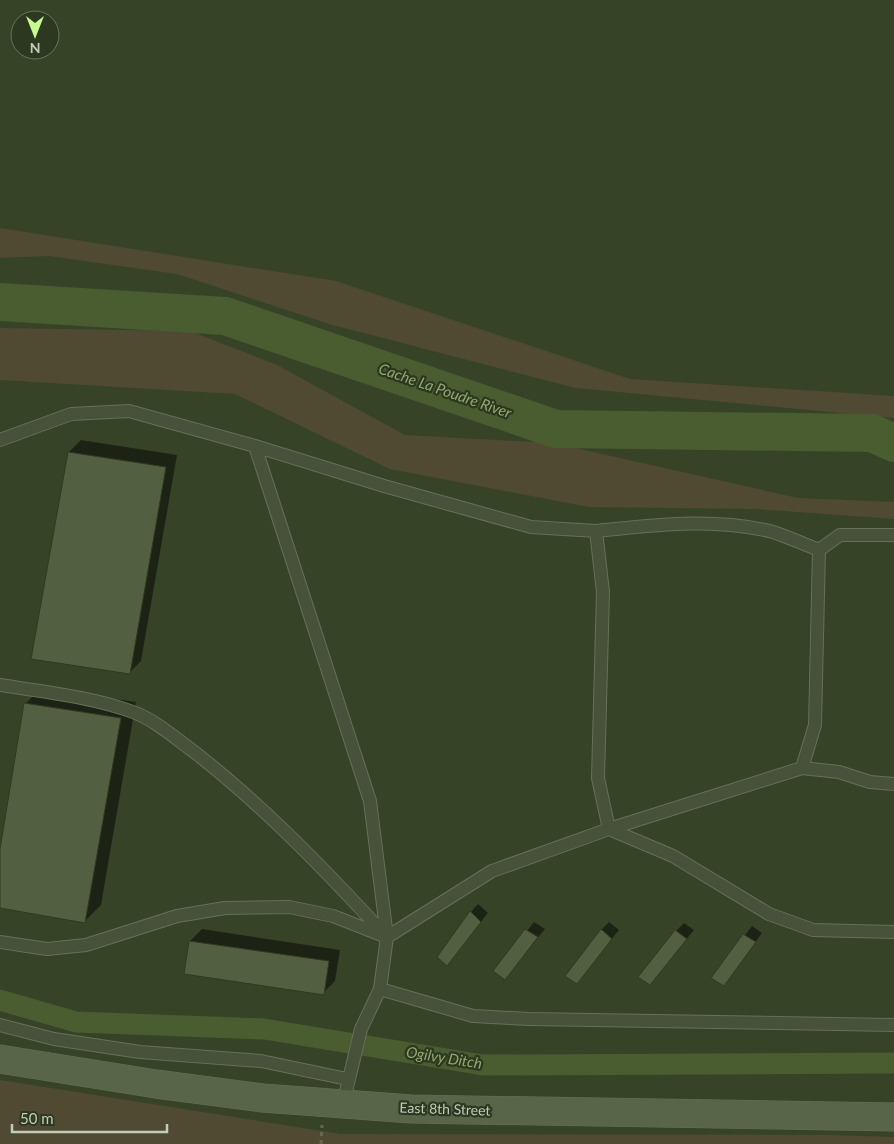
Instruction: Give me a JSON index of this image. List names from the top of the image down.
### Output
{
  "streets": {
    "main road": ["East 8th Street"]
  },
  "water": ["Cache La Poudre River", "Ogilvy Ditch"],
  "scale_bar": "50 m",
  "north": "bottom"
}
